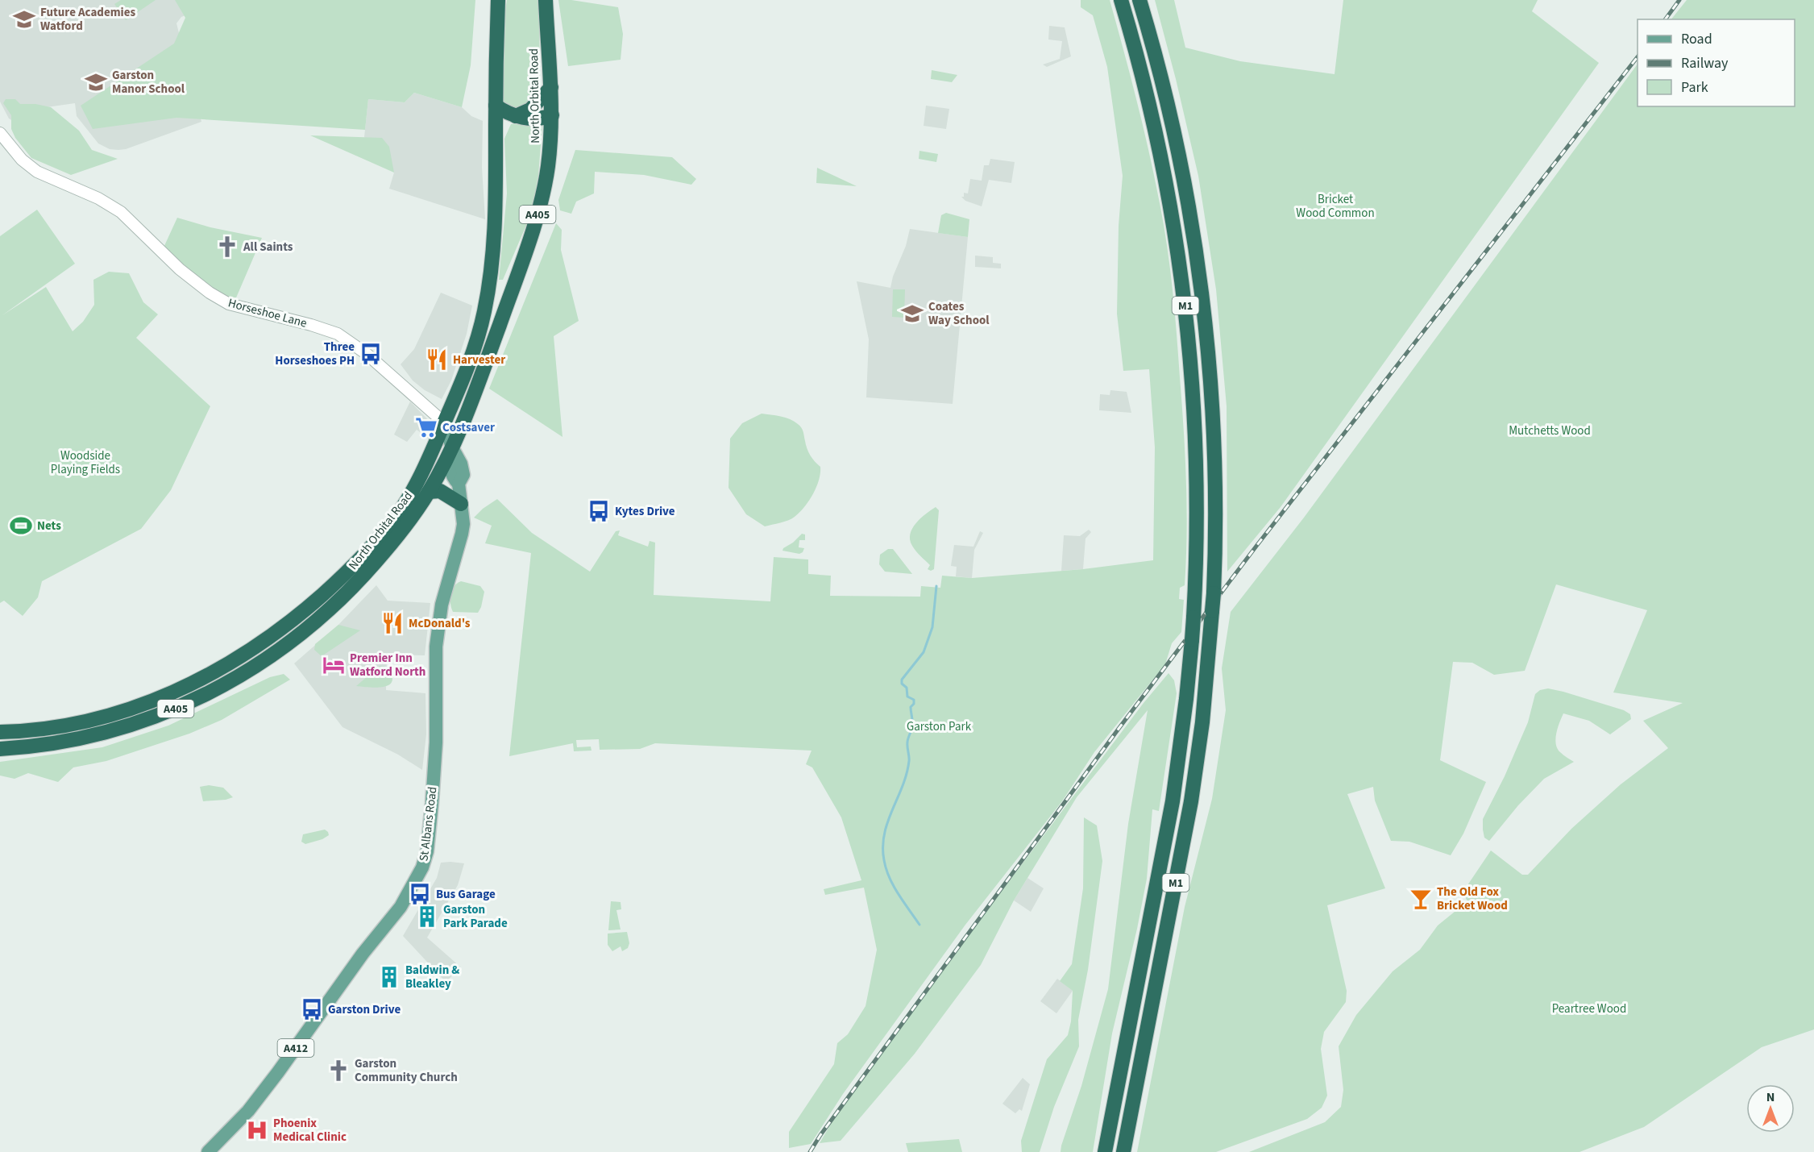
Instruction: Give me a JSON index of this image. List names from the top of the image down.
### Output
{
  "streets": {
    "highway": ["North Orbital Road", "A405", "M1"],
    "main road": ["St Albans Road", "A412"],
    "street": ["Horseshoe Lane"]
  },
  "crossings": [
    ["North Orbital Road", "Horseshoe Lane"],
    ["North Orbital Road", "St Albans Road"],
    ["Horseshoe Lane", "St Albans Road"]
  ],
  "parks": [
    "Bricket Wood Common",
    "Mutchetts Wood",
    "Woodside Playing Fields",
    "Garston Park",
    "Peartree Wood"
  ],
  "places": {
    "school or university": ["Future Academies Watford", "Garston Manor School", "Coates Way School"],
    "church": ["All Saints", "Garston Community Church"],
    "bus stop": [
      "Three Horseshoes PH",
      "Kytes Drive",
      "Bus Garage",
      "Garston Drive"
    ],
    "restaurant": ["Harvester", "McDonald's"],
    "supermarket": ["Costsaver"],
    "sports": ["Nets"],
    "hotel": ["Premier Inn Watford North"],
    "bar": ["The Old Fox Bricket Wood"],
    "building": ["Garston Park Parade", "Baldwin & Bleakley"],
    "hospital": ["Phoenix Medical Clinic"]
  },
  "legend": ["Road", "Railway", "Park"],
  "north": "top"
}
